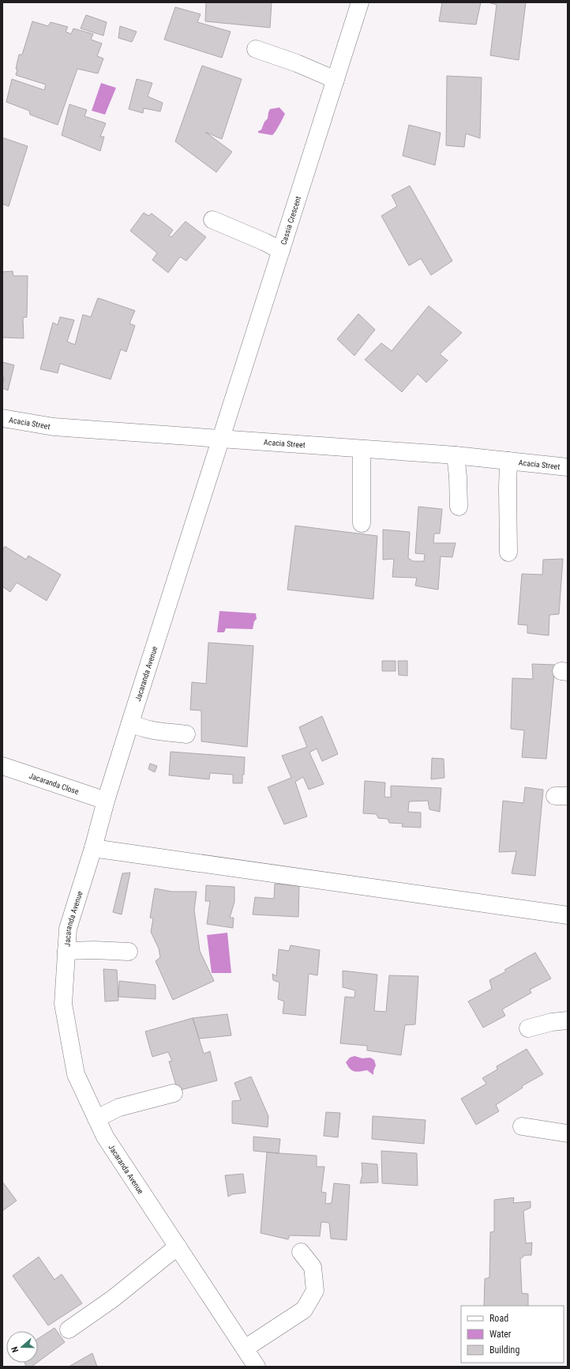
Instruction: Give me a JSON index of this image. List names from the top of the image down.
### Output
{
  "streets": {
    "street": [
      "Cassia Crescent",
      "Acacia Street",
      "Jacaranda Avenue",
      "Jacaranda Close"
    ]
  },
  "crossings": [
    ["Cassia Crescent", "Acacia Street"],
    ["Cassia Crescent", "Jacaranda Avenue"],
    ["Acacia Street", "Jacaranda Avenue"],
    ["Jacaranda Avenue", "Jacaranda Close"]
  ],
  "legend": ["Road", "Water", "Building"],
  "north": "left"
}
